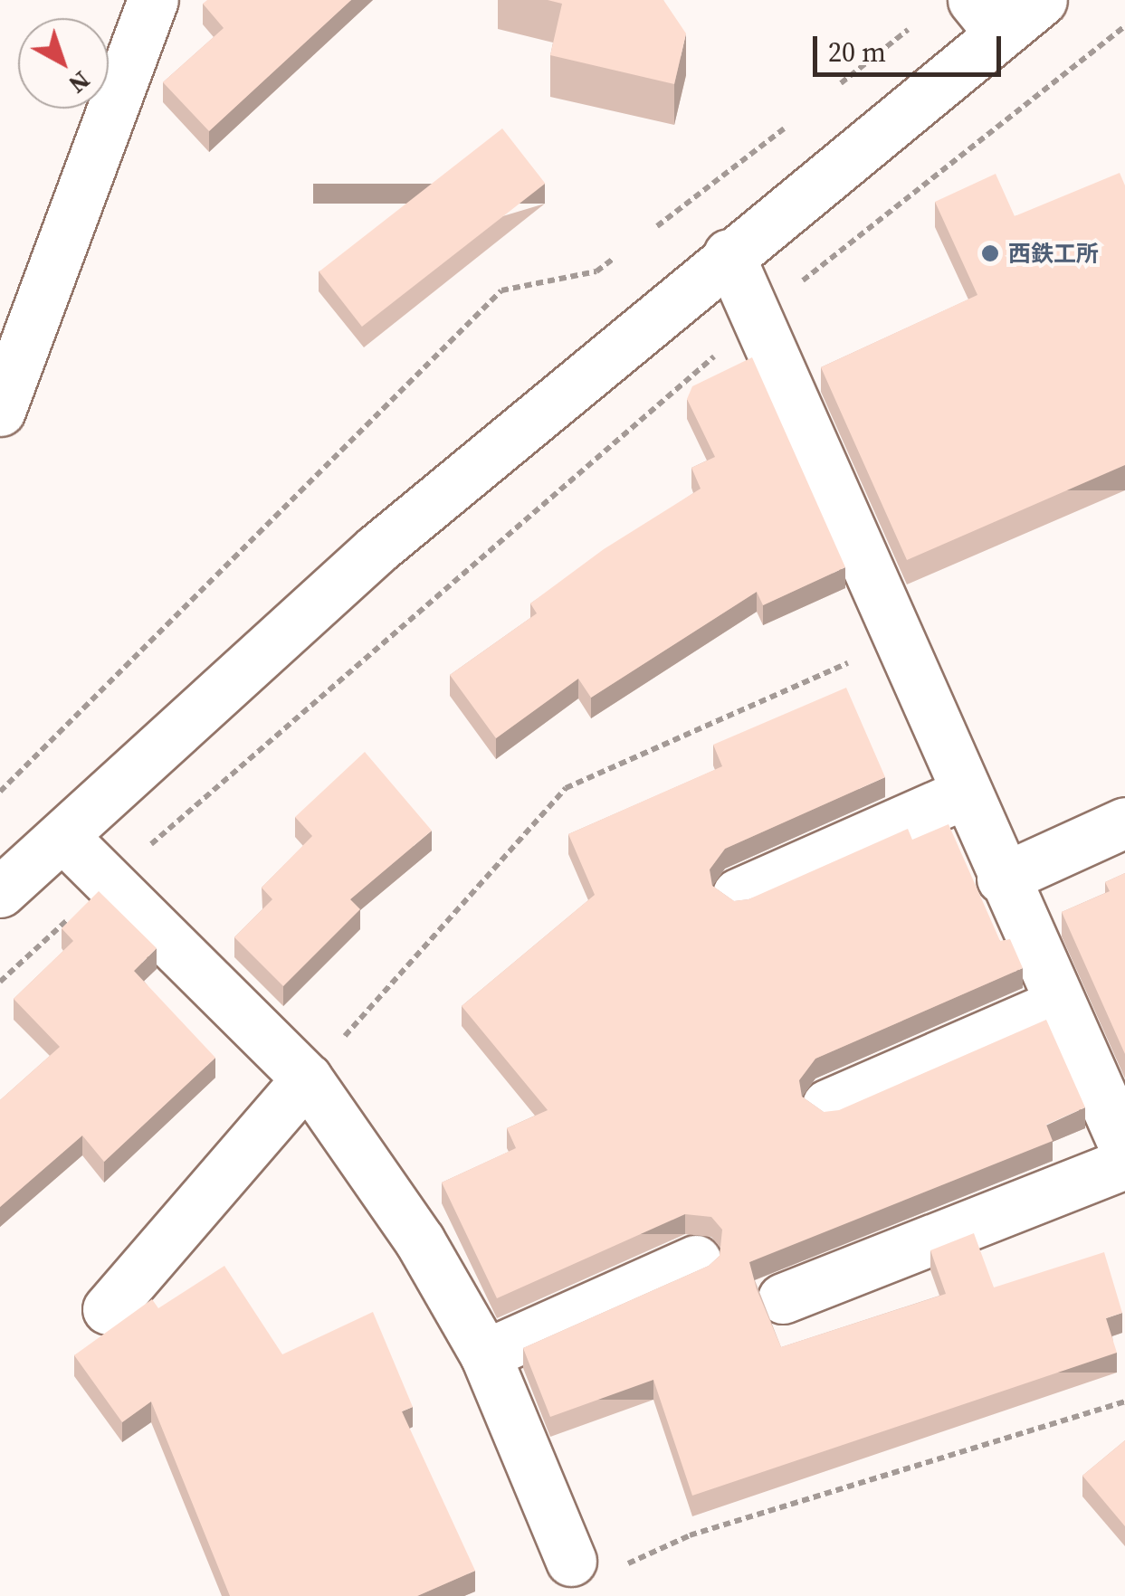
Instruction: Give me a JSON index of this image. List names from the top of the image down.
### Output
{
  "places": ["西鉄工所"],
  "scale_bar": "20 m",
  "north": "bottom right"
}
